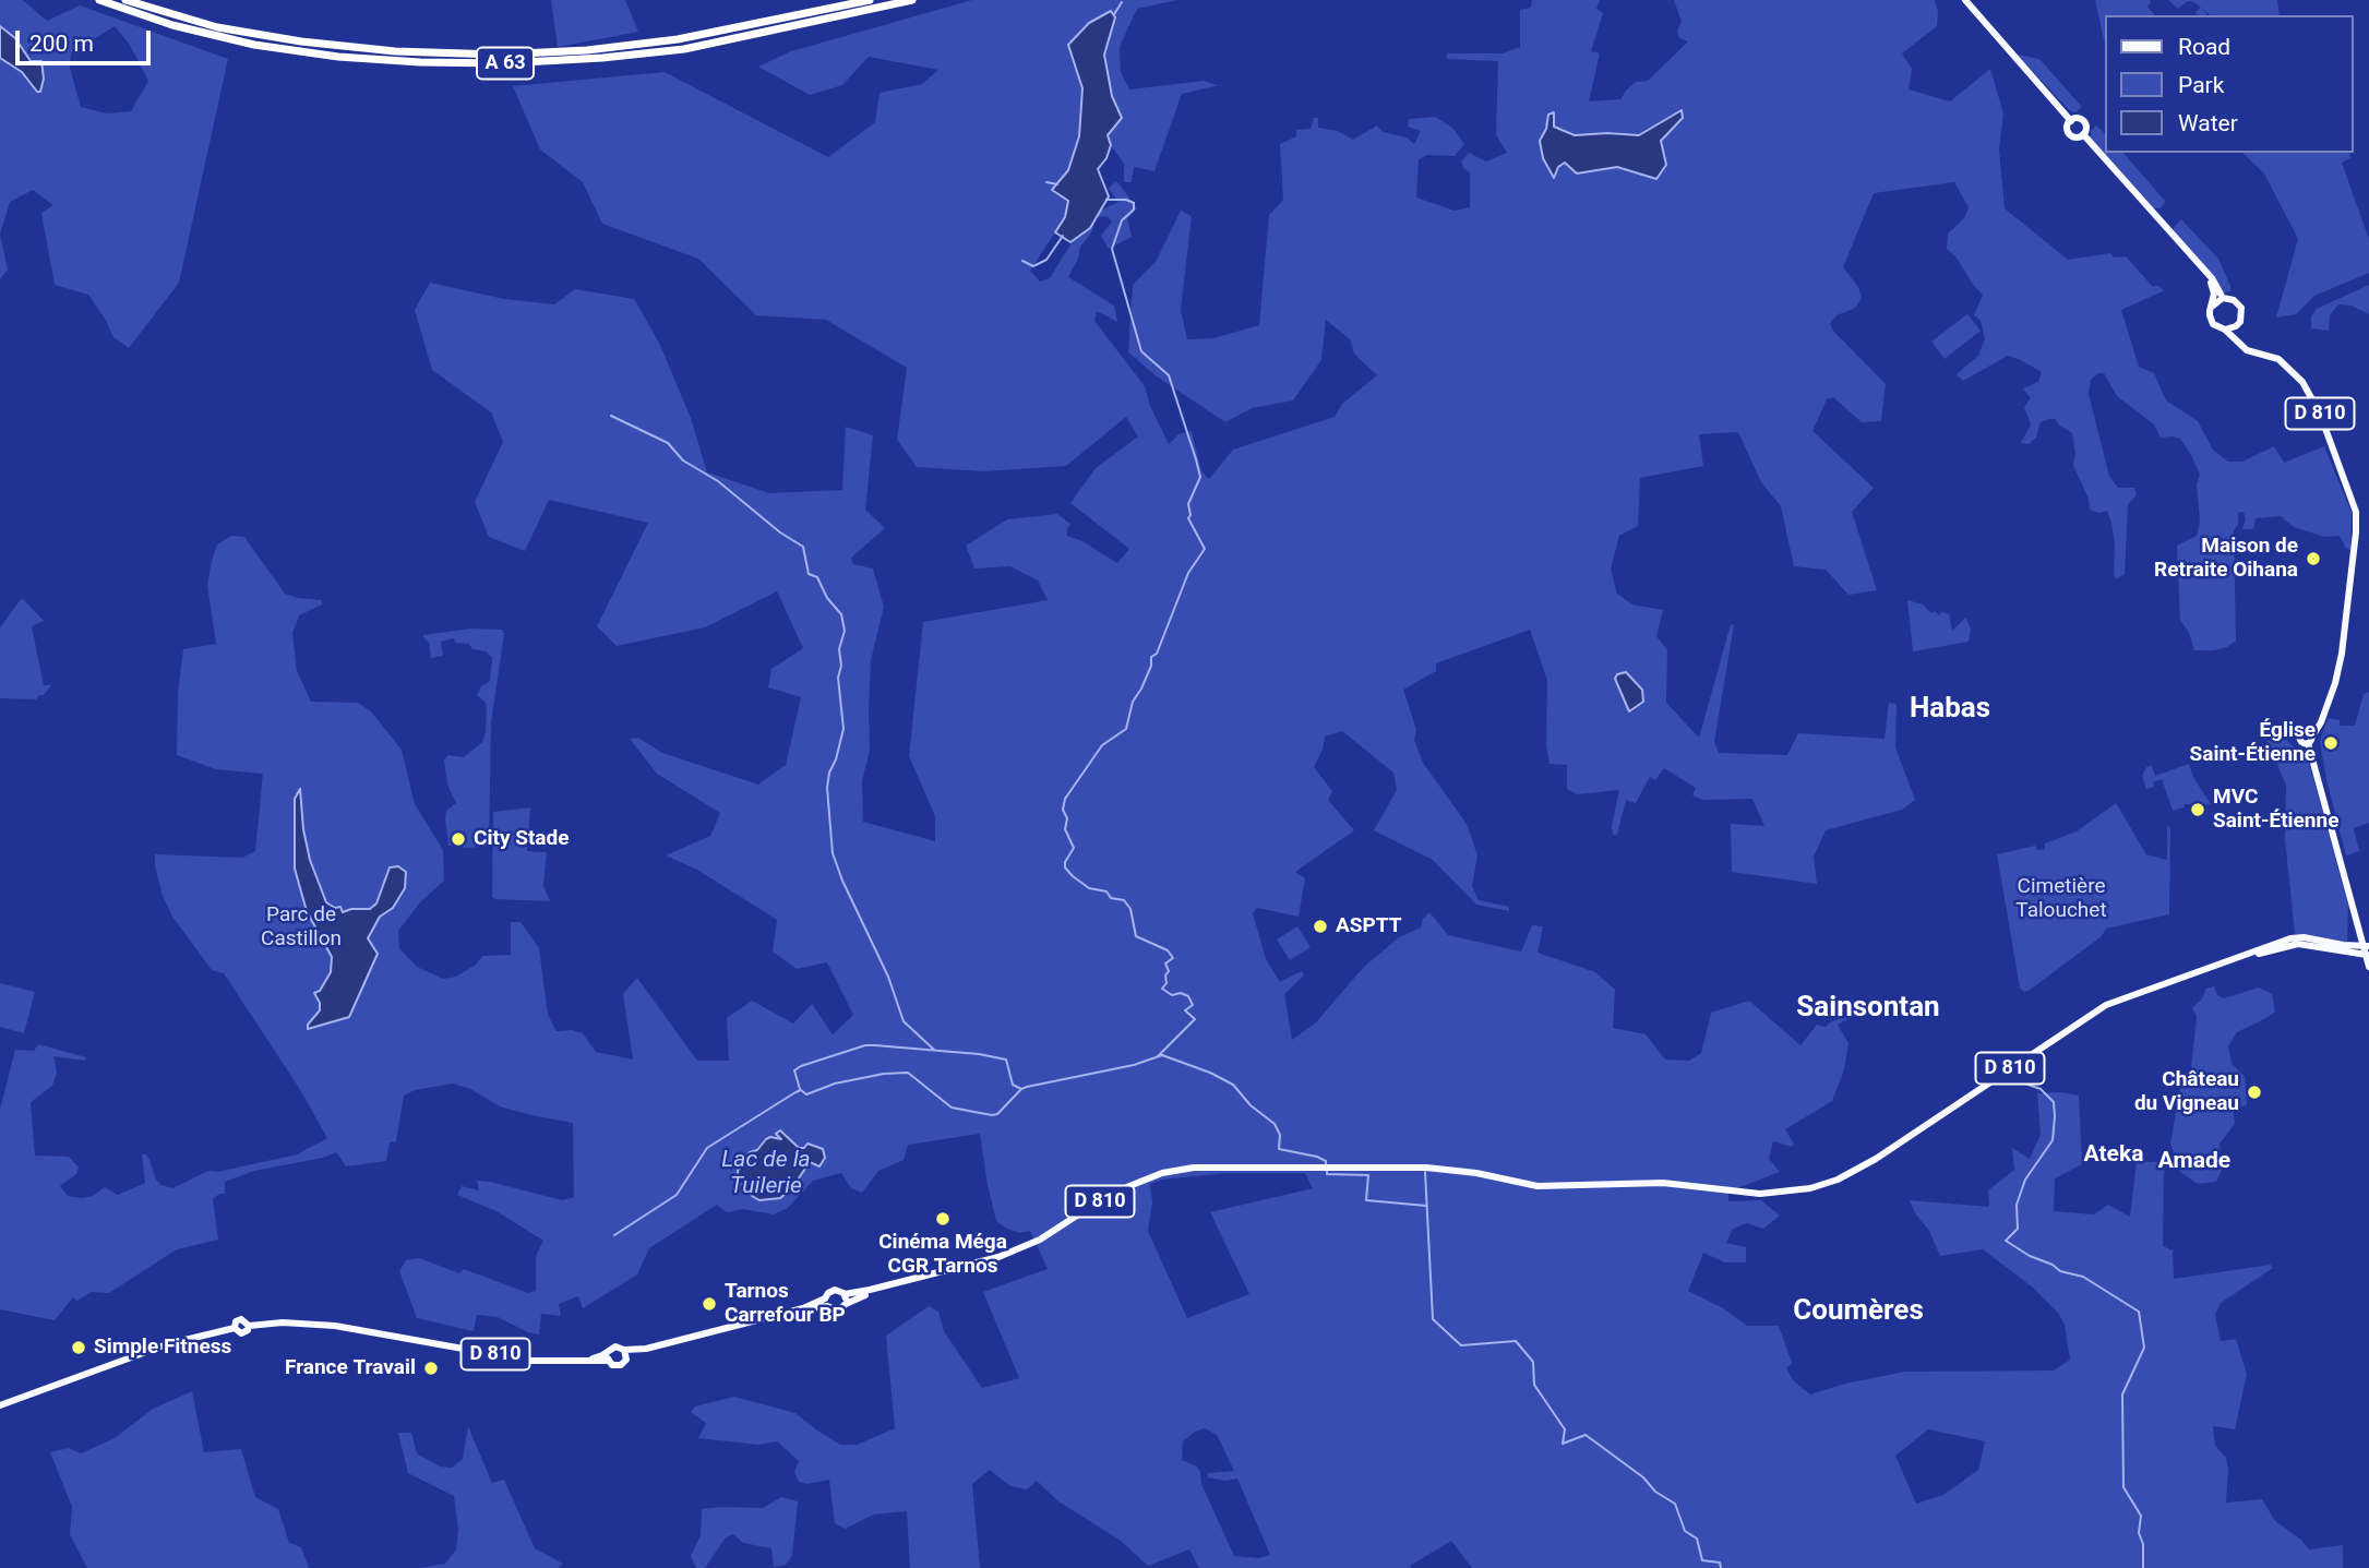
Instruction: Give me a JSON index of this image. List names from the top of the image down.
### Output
{
  "streets": {
    "highway": ["A 63"],
    "main road": ["D 810"]
  },
  "districts": [
    "Habas",
    "Sainsontan",
    "Ateka",
    "Amade",
    "Coumères"
  ],
  "water": ["Lac de la Tuilerie"],
  "parks": ["Cimetière Talouchet", "Parc de Castillon"],
  "places": [
    "Maison de Retraite Oihana",
    "Église Saint-Étienne",
    "MVC Saint-Étienne",
    "City Stade",
    "ASPTT",
    "Château du Vigneau",
    "Cinéma Méga CGR Tarnos",
    "Tarnos Carrefour BP",
    "Simple Fitness",
    "France Travail"
  ],
  "legend": ["Road", "Park", "Water"],
  "scale_bar": "200 m"
}
